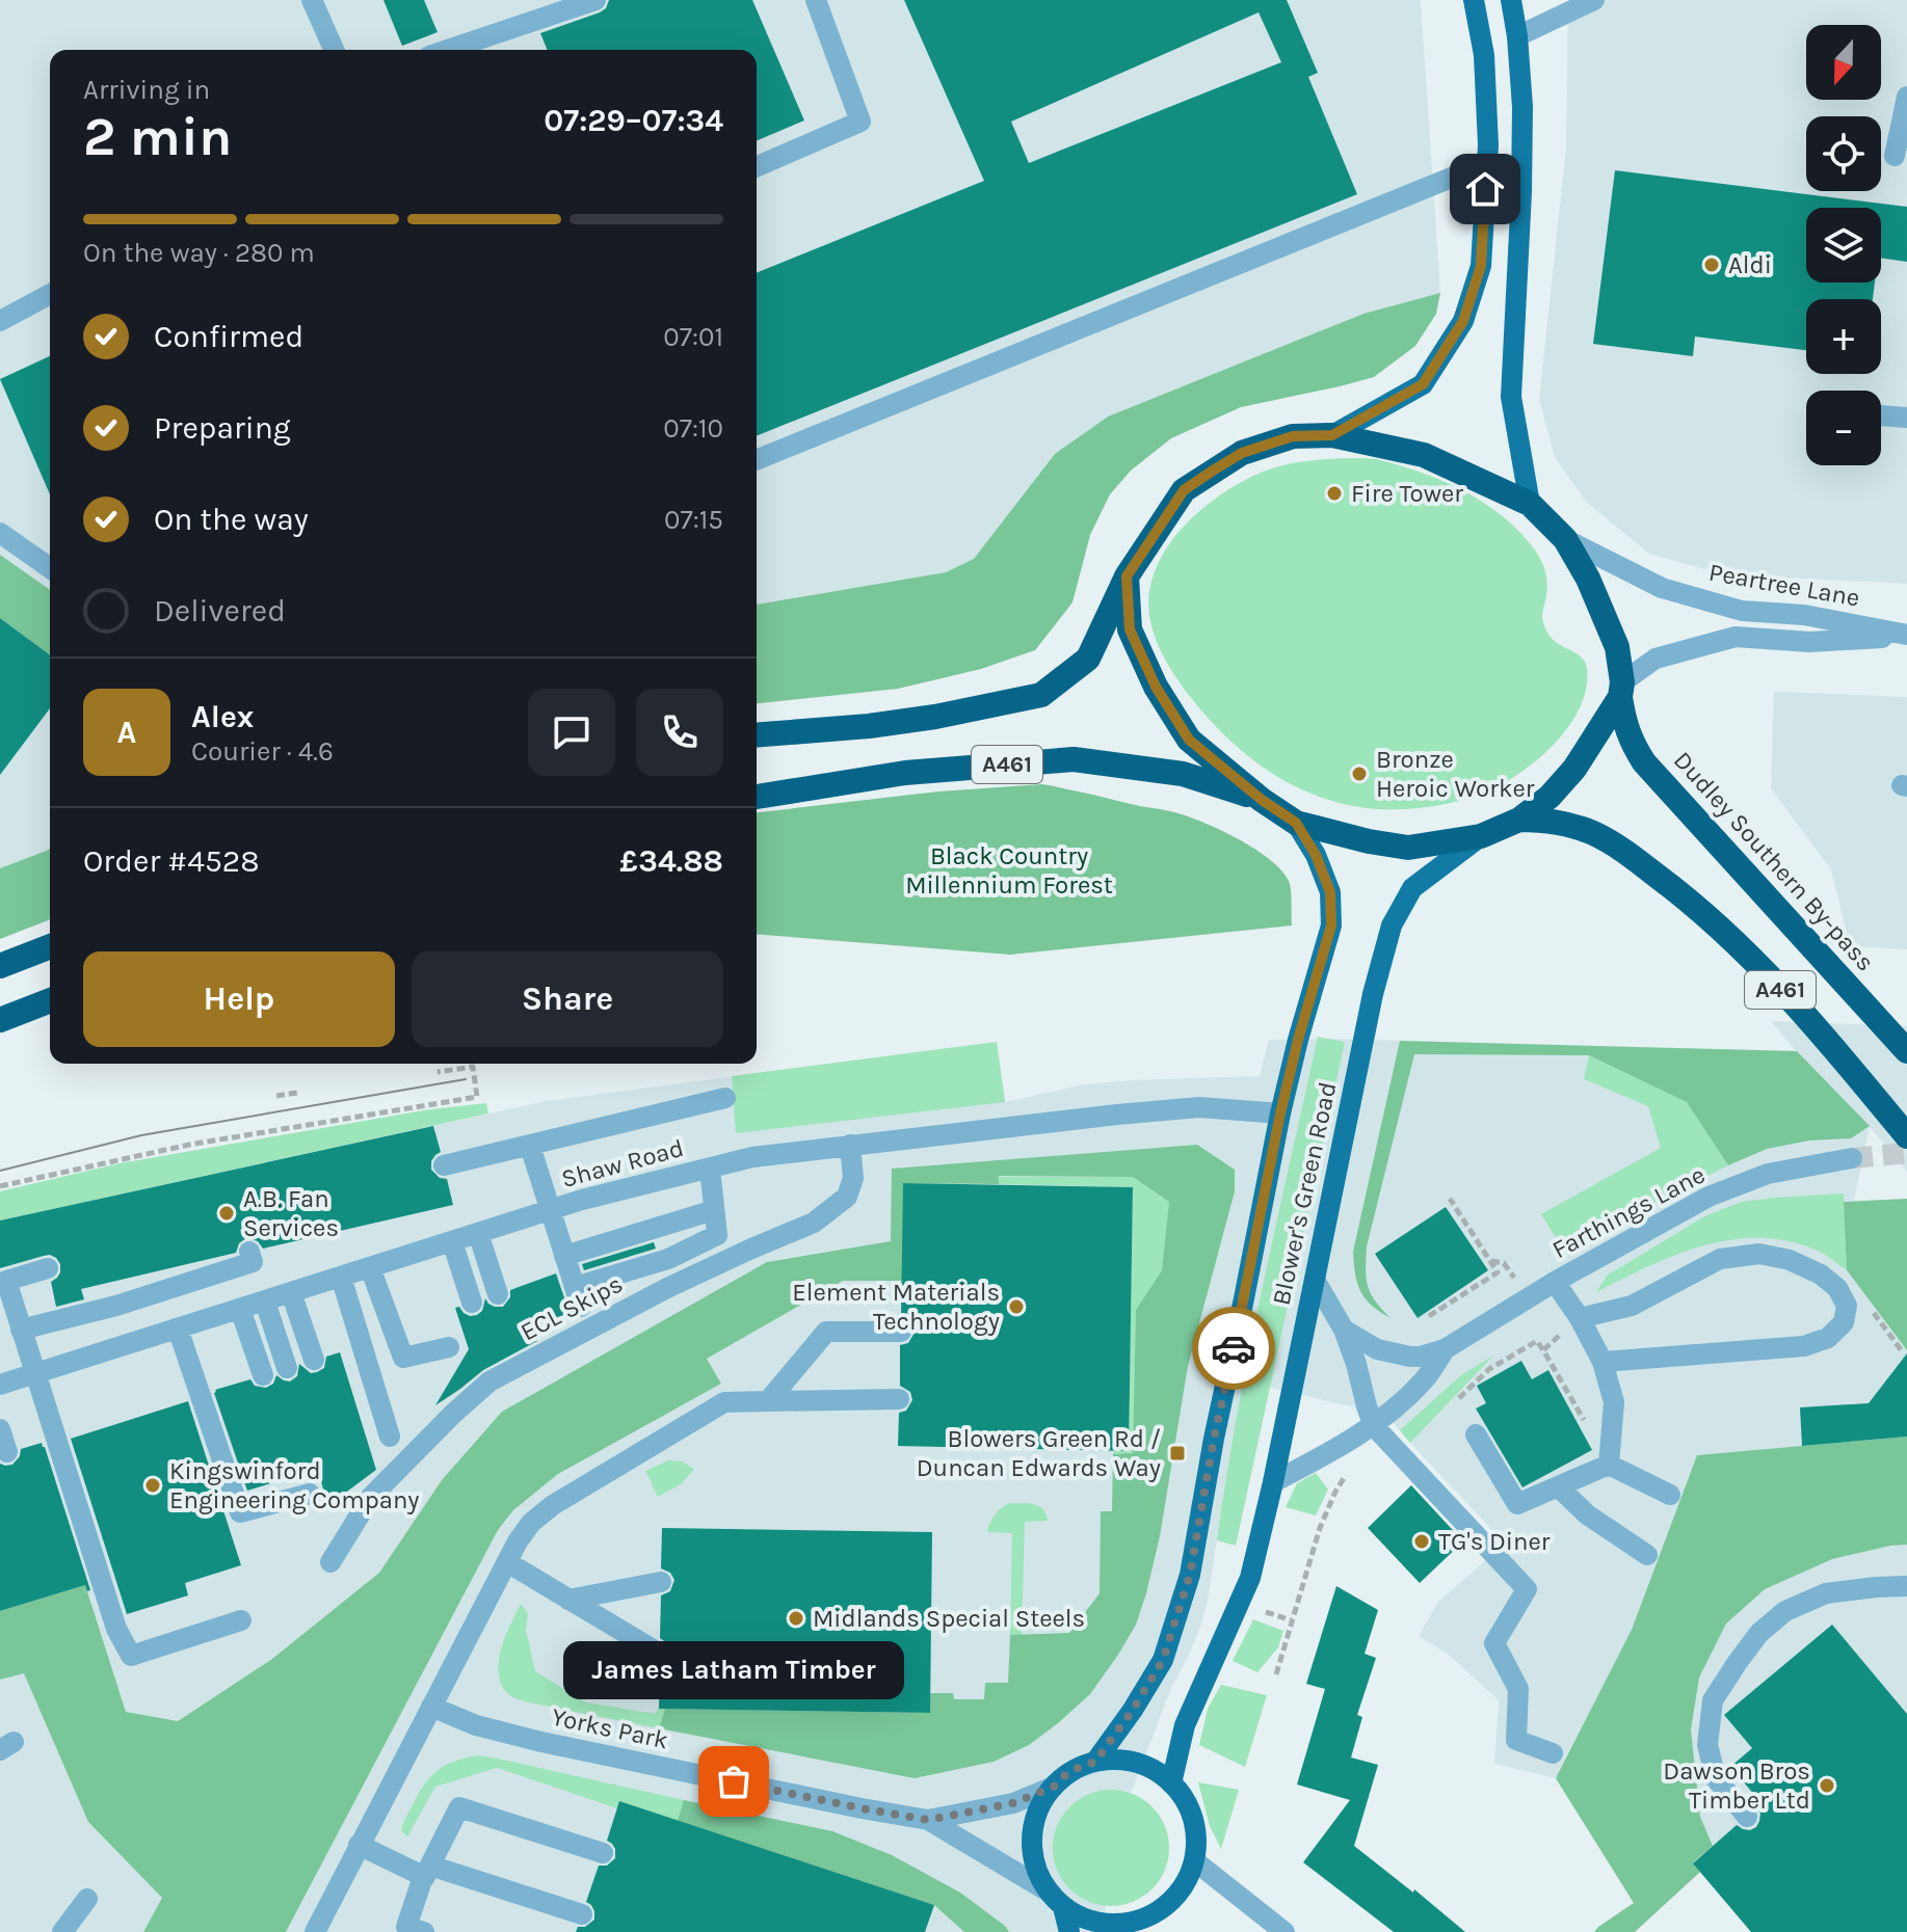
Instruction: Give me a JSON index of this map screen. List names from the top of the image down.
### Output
{
  "streets": {
    "highway": ["A461", "Dudley Southern By-pass"],
    "main road": ["Blower's Green Road"],
    "street": [
      "Peartree Lane",
      "Shaw Road",
      "Farthings Lane",
      "ECL Skips",
      "Yorks Park"
    ]
  },
  "crossings": [
    ["Peartree Lane", "A461"],
    ["Peartree Lane", "Dudley Southern By-pass"],
    ["A461", "Dudley Southern By-pass"],
    ["A461", "Blower's Green Road"],
    ["Shaw Road", "Blower's Green Road"],
    ["Shaw Road", "ECL Skips"],
    ["Blower's Green Road", "Yorks Park"]
  ],
  "parks": ["Black Country Millennium Forest"],
  "places": {
    "other": [
      "Aldi",
      "Fire Tower",
      "Bronze Heroic Worker",
      "A.B. Fan Services",
      "Element Materials Technology",
      "Kingswinford Engineering Company",
      "TG's Diner",
      "Midlands Special Steels",
      "James Latham Timber",
      "Dawson Bros Timber Ltd"
    ],
    "transit": ["Blowers Green Rd / Duncan Edwards Way"]
  },
  "north": "bottom",
  "page": {
    "map_buttons": ["+", "−"],
    "heading": ["2 min", "Arriving in", "07:29–07:34"],
    "panel": [
      "Alex",
      "Courier · 4.6",
      "Order #4528",
      "£34.88"
    ],
    "bar": "On the way · 280 m",
    "list": [
      ["Confirmed", "07:01"],
      ["Preparing", "07:10"],
      ["On the way", "07:15"],
      "Delivered"
    ],
    "round": "A",
    "buttons": ["Help", "Share"],
    "bubble": "James Latham Timber"
  }
}
